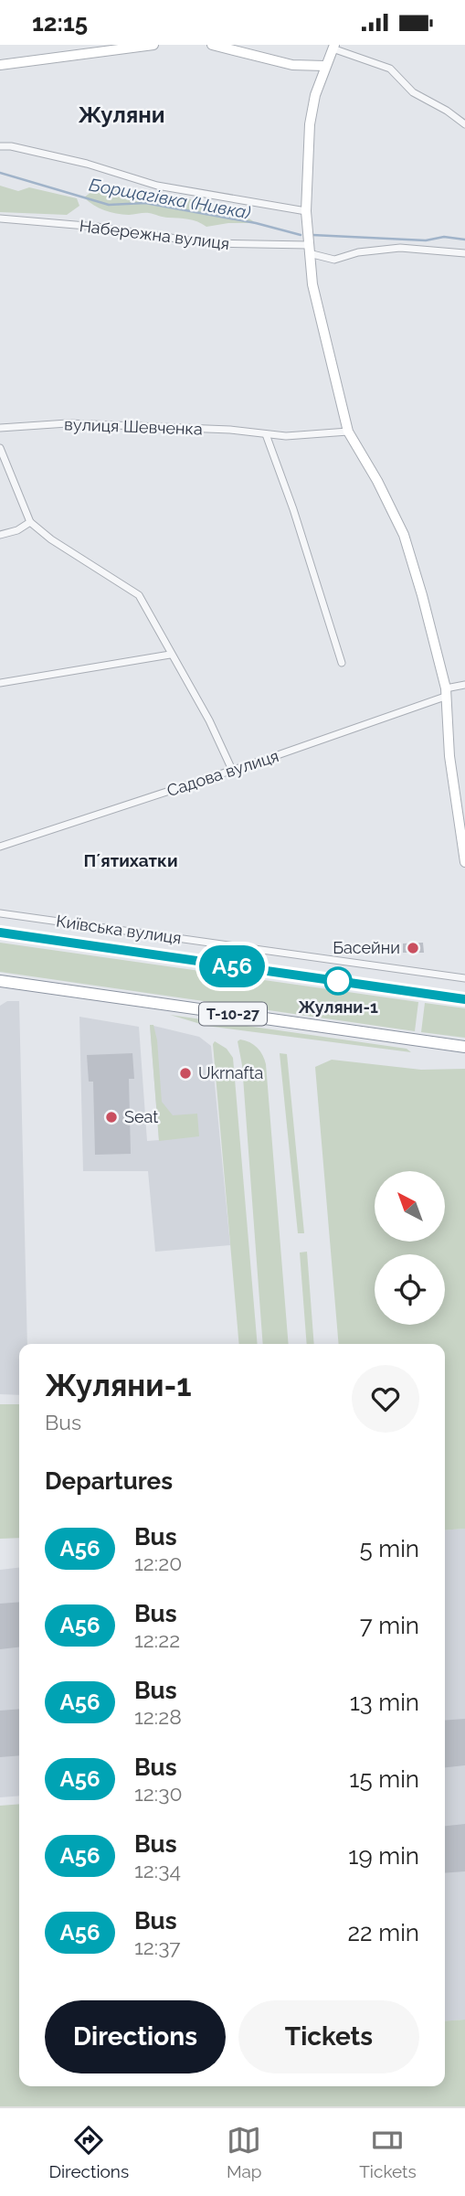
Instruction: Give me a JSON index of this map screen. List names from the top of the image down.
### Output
{
  "streets": {
    "highway": ["Т-10-27"],
    "street": [
      "Набережна вулиця",
      "вулиця Шевченка",
      "Садова вулиця",
      "Київська вулиця"
    ]
  },
  "districts": ["Жуляни", "Пʼятихатки"],
  "water": ["Борщагівка (Нивка)"],
  "places": [
    "Басейни",
    "Жуляни-1",
    "Ukrnafta",
    "Seat"
  ],
  "lines": ["bus line А56"],
  "north": "top left",
  "page": {
    "status": "12:15",
    "on_map": "А56",
    "heading": [
      ["Жуляни-1", "Bus"],
      "Departures"
    ],
    "list": [
      {
        "mark": "А56",
        "name": "Bus",
        "note": "12:20",
        "value": "5 min"
      },
      {
        "mark": "А56",
        "name": "Bus",
        "note": "12:22",
        "value": "7 min"
      },
      {
        "mark": "А56",
        "name": "Bus",
        "note": "12:28",
        "value": "13 min"
      },
      {
        "mark": "А56",
        "name": "Bus",
        "note": "12:30",
        "value": "15 min"
      },
      {
        "mark": "А56",
        "name": "Bus",
        "note": "12:34",
        "value": "19 min"
      },
      {
        "mark": "А56",
        "name": "Bus",
        "note": "12:37",
        "value": "22 min"
      }
    ],
    "buttons": ["Directions", "Tickets"],
    "tabs": ["Directions", "Map", "Tickets"]
  }
}
